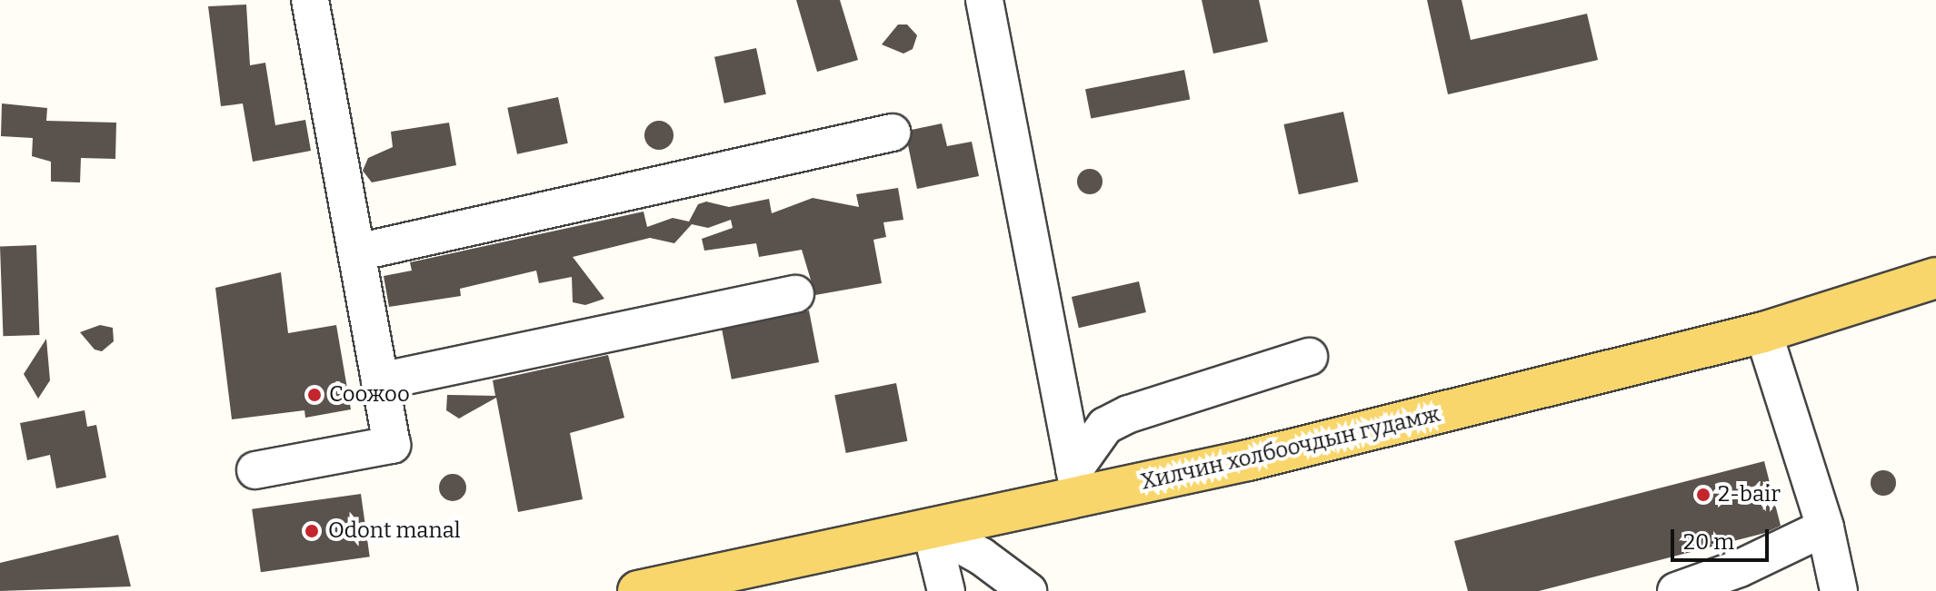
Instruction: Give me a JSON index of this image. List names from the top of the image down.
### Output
{
  "streets": {
    "main road": ["Хилчин холбоочдын гудамж"]
  },
  "places": ["Соожоо", "2-bair", "Odont manal"],
  "scale_bar": "20 m"
}
